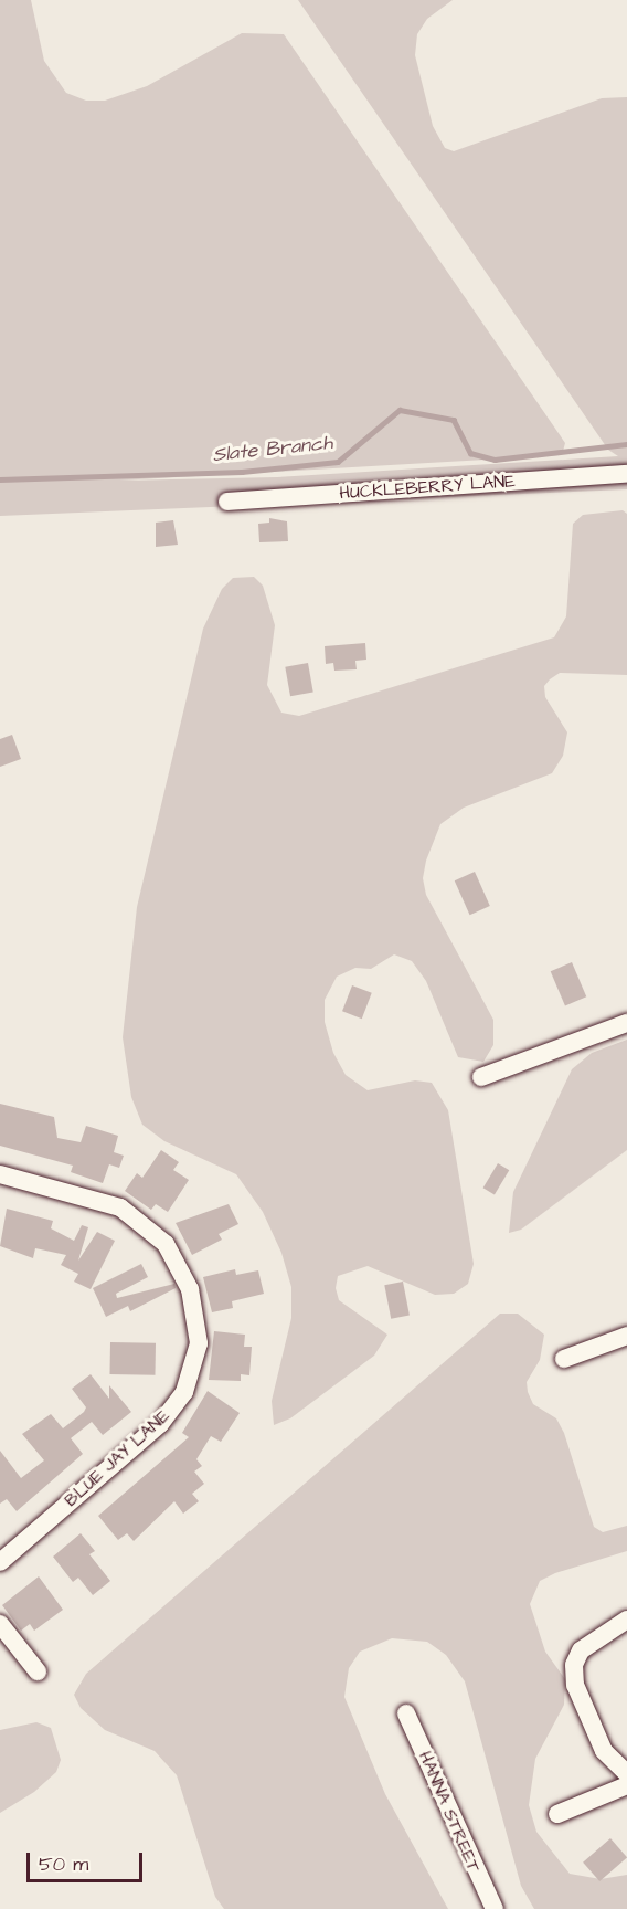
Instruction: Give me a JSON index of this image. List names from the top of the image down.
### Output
{
  "streets": {
    "street": ["HUCKLEBERRY LANE", "BLUE JAY LANE", "HANNA STREET"]
  },
  "water": ["Slate Branch"],
  "scale_bar": "50 m"
}
